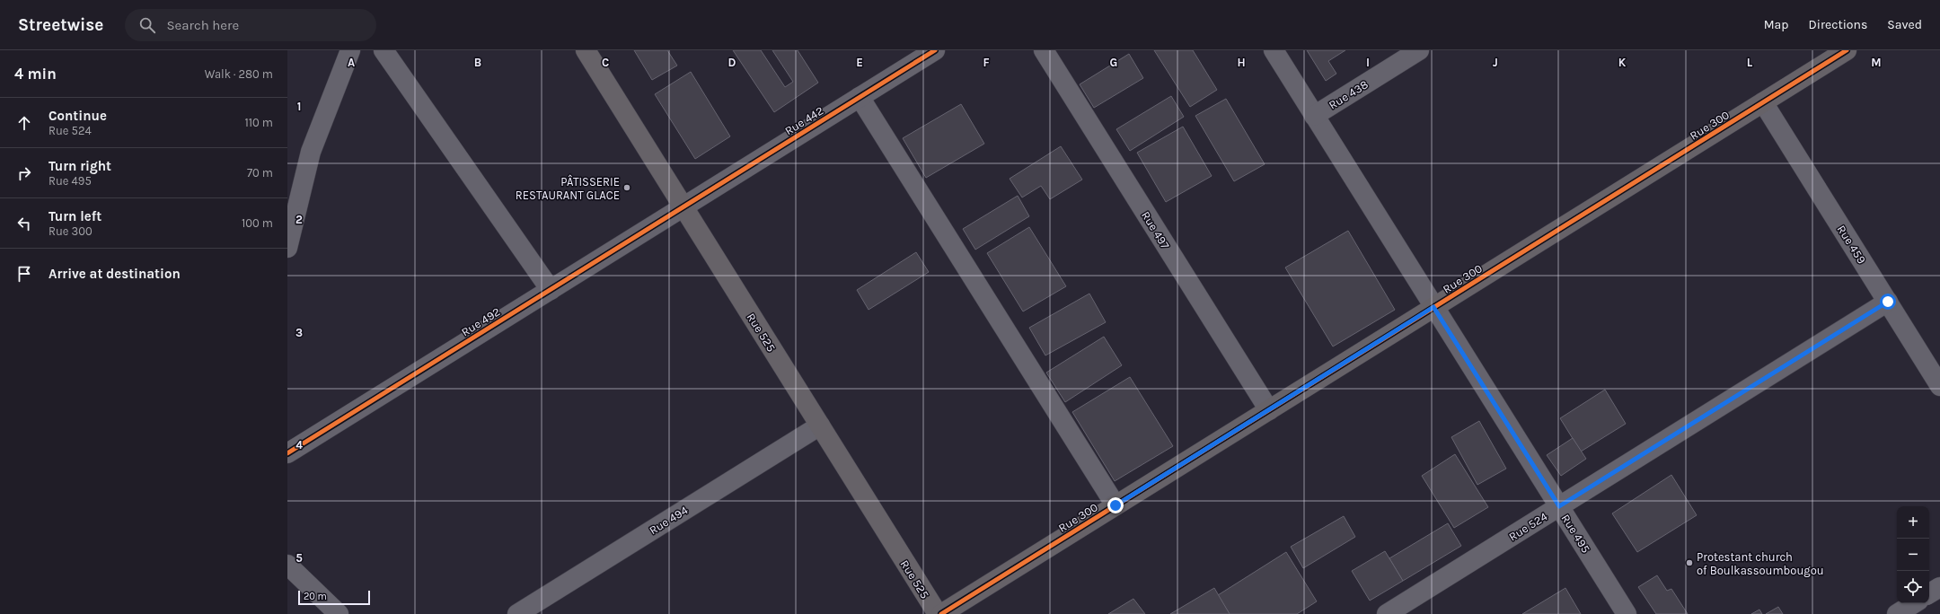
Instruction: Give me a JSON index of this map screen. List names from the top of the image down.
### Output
{
  "streets": {
    "street": [
      "Rue 438",
      "Rue 442",
      "Rue 300",
      "Rue 497",
      "Rue 459",
      "Rue 492",
      "Rue 525",
      "Rue 494",
      "Rue 524",
      "Rue 495"
    ]
  },
  "crossings": [
    ["Rue 438", "Rue 495"],
    ["Rue 442", "Rue 492"],
    ["Rue 442", "Rue 525"],
    ["Rue 300", "Rue 497"],
    ["Rue 300", "Rue 459"],
    ["Rue 300", "Rue 495"],
    ["Rue 459", "Rue 524"],
    ["Rue 492", "Rue 525"],
    ["Rue 525", "Rue 494"],
    ["Rue 524", "Rue 495"]
  ],
  "places": ["PÂTISSERIE RESTAURANT GLACE", "Protestant church of Boulkassoumbougou"],
  "scale_bar": "20 m",
  "page": {
    "header": "Streetwise",
    "search": "Search here",
    "nav": ["Map", "Directions", "Saved"],
    "heading": ["4 min", "Walk · 280 m"],
    "list": [
      ["Continue", "Rue 524", "110 m"],
      ["Turn right", "Rue 495", "70 m"],
      ["Turn left", "Rue 300", "100 m"],
      "Arrive at destination"
    ],
    "map_buttons": ["+", "−"],
    "scale": "20 m"
  },
  "grid": {
    "columns": [
      "A",
      "B",
      "C",
      "D",
      "E",
      "F",
      "G",
      "H",
      "I",
      "J",
      "K",
      "L",
      "M"
    ],
    "rows": [
      "1",
      "2",
      "3",
      "4",
      "5"
    ]
  }
}
